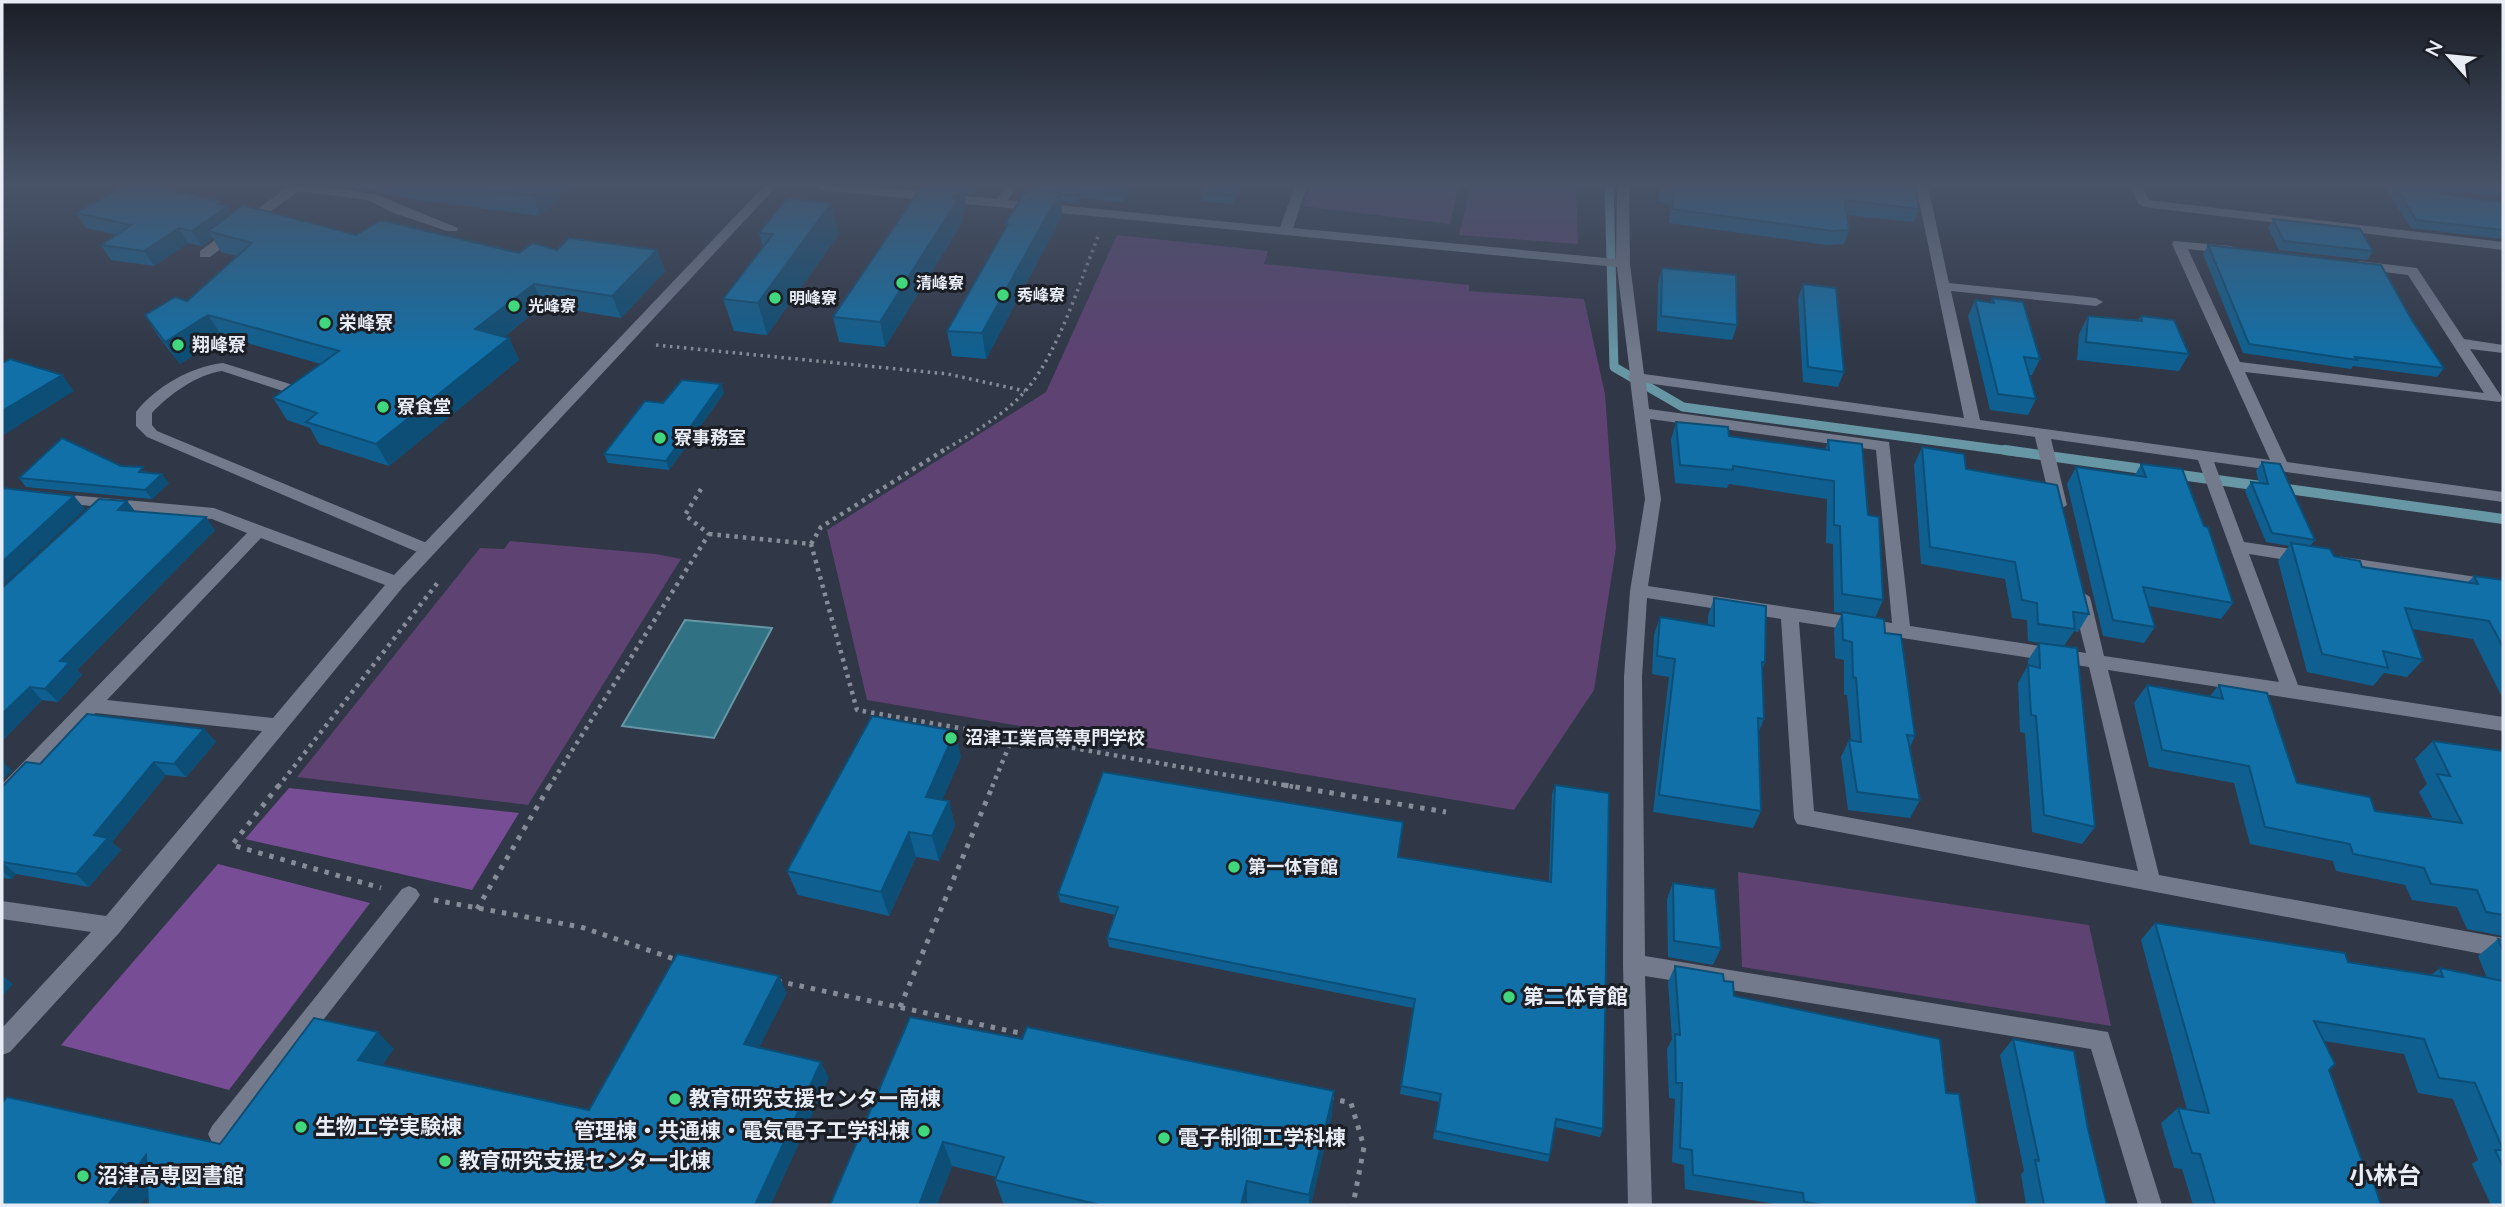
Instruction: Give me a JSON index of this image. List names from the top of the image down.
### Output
{
  "districts": ["小林台"],
  "places": [
    "清峰寮",
    "秀峰寮",
    "明峰寮",
    "光峰寮",
    "栄峰寮",
    "翔峰寮",
    "寮食堂",
    "寮事務室",
    "沼津工業高等専門学校",
    "第一体育館",
    "第二体育館",
    "教育研究支援センター南棟",
    "生物工学実験棟",
    "管理棟・共通棟・電気電子工学科棟",
    "電子制御工学科棟",
    "教育研究支援センター北棟",
    "沼津高専図書館"
  ],
  "north": "top left"
}
